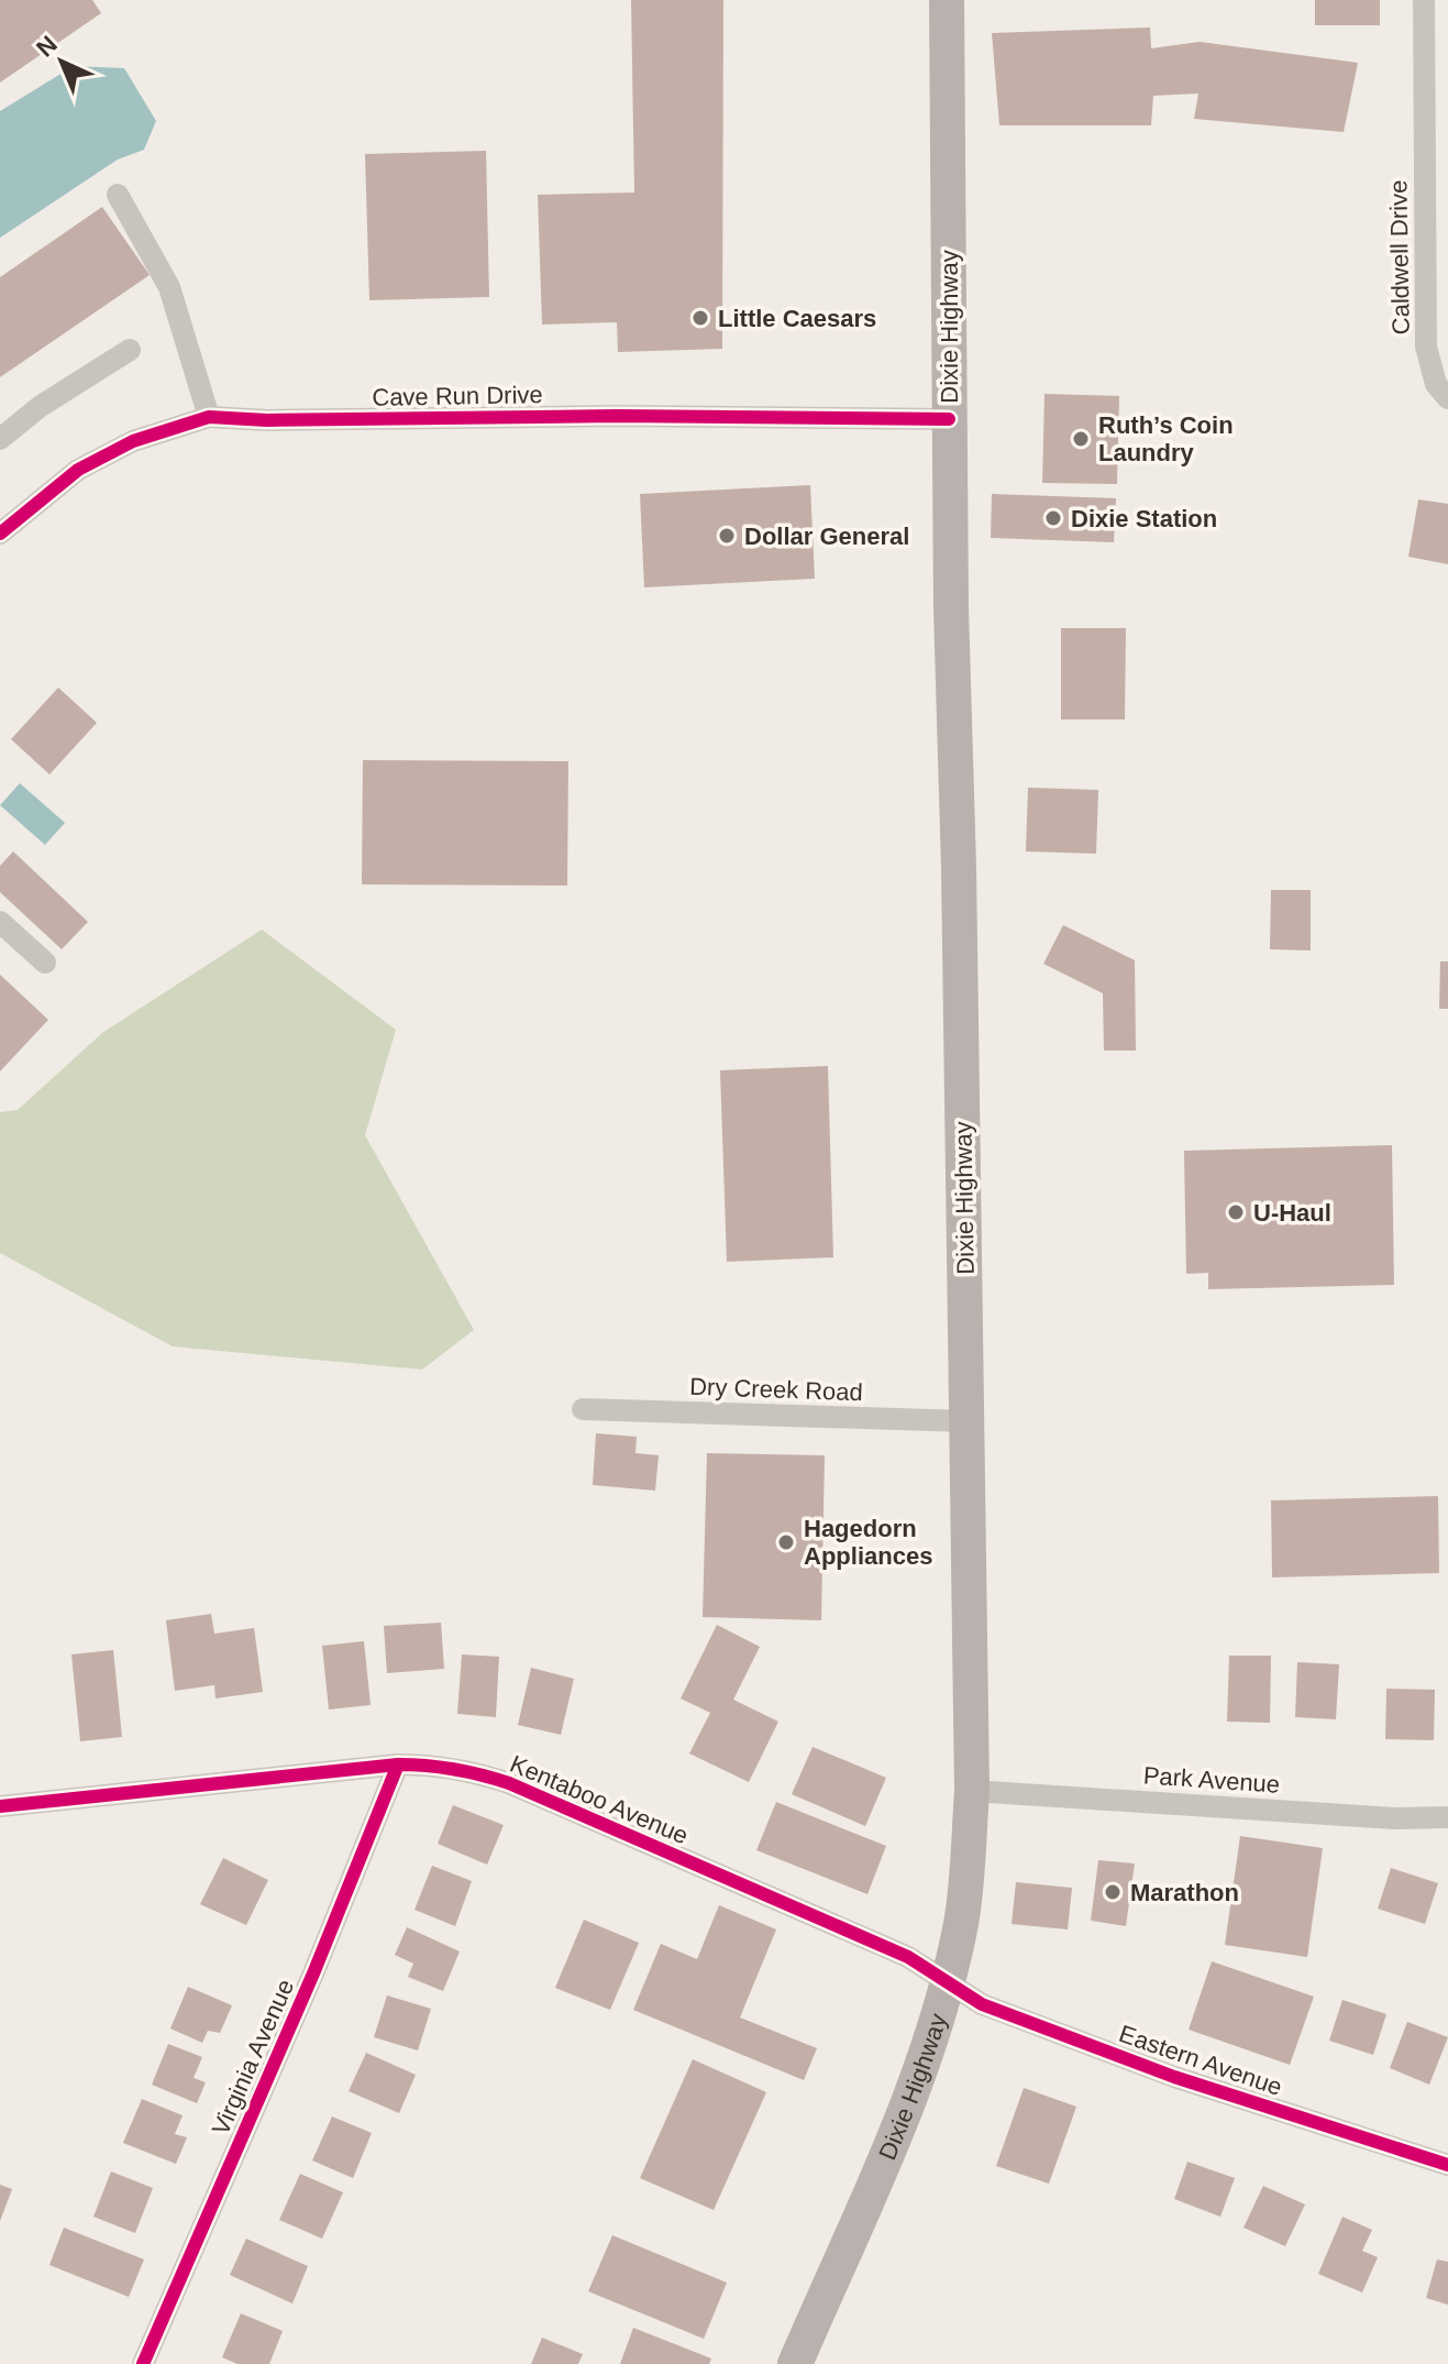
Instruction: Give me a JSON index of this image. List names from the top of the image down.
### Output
{
  "streets": {
    "main road": ["Dixie Highway"],
    "street": [
      "Caldwell Drive",
      "Cave Run Drive",
      "Dry Creek Road",
      "Park Avenue",
      "Kentaboo Avenue",
      "Virginia Avenue",
      "Eastern Avenue"
    ]
  },
  "crossings": [
    ["Dixie Highway", "Cave Run Drive"],
    ["Dixie Highway", "Dry Creek Road"],
    ["Dixie Highway", "Park Avenue"],
    ["Dixie Highway", "Kentaboo Avenue"],
    ["Dixie Highway", "Eastern Avenue"],
    ["Kentaboo Avenue", "Virginia Avenue"],
    ["Kentaboo Avenue", "Eastern Avenue"]
  ],
  "places": [
    "Little Caesars",
    "Ruth’s Coin Laundry",
    "Dixie Station",
    "Dollar General",
    "U-Haul",
    "Hagedorn Appliances",
    "Marathon"
  ],
  "north": "top left"
}
